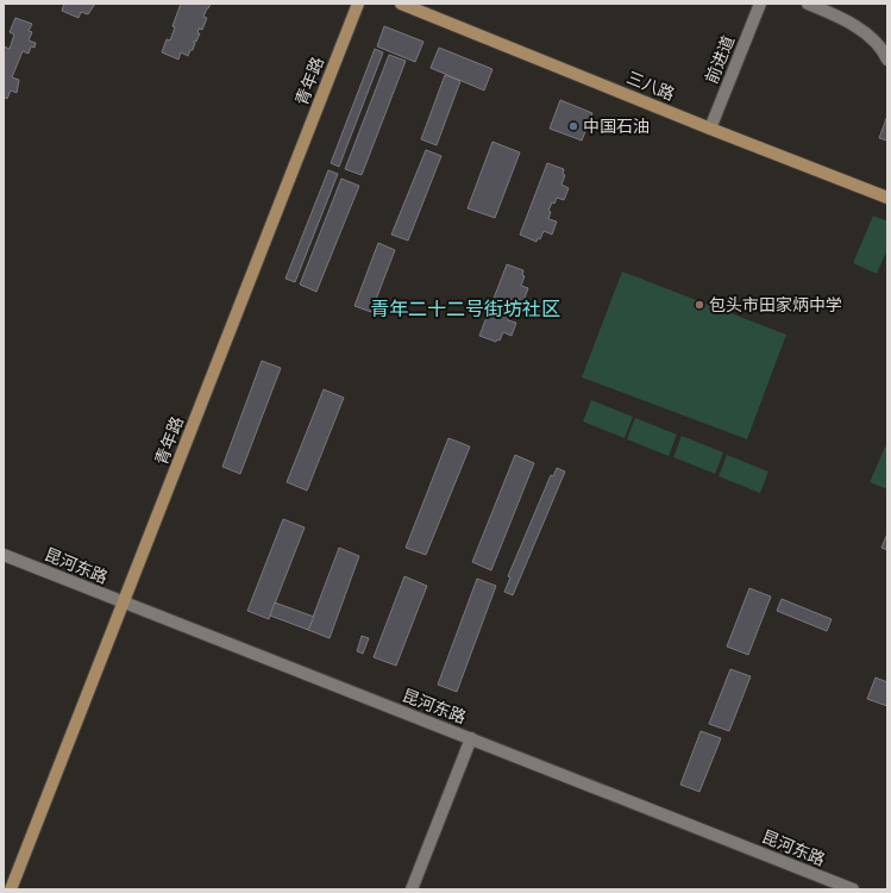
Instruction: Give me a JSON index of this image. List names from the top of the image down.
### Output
{
  "streets": {
    "main road": ["青年路", "三八路"],
    "street": ["前进道", "昆河东路"]
  },
  "crossings": [
    ["前进道", "三八路"],
    ["青年路", "昆河东路"]
  ],
  "districts": ["青年二十二号街坊社区"],
  "places": ["中国石油", "包头市田家炳中学"]
}
